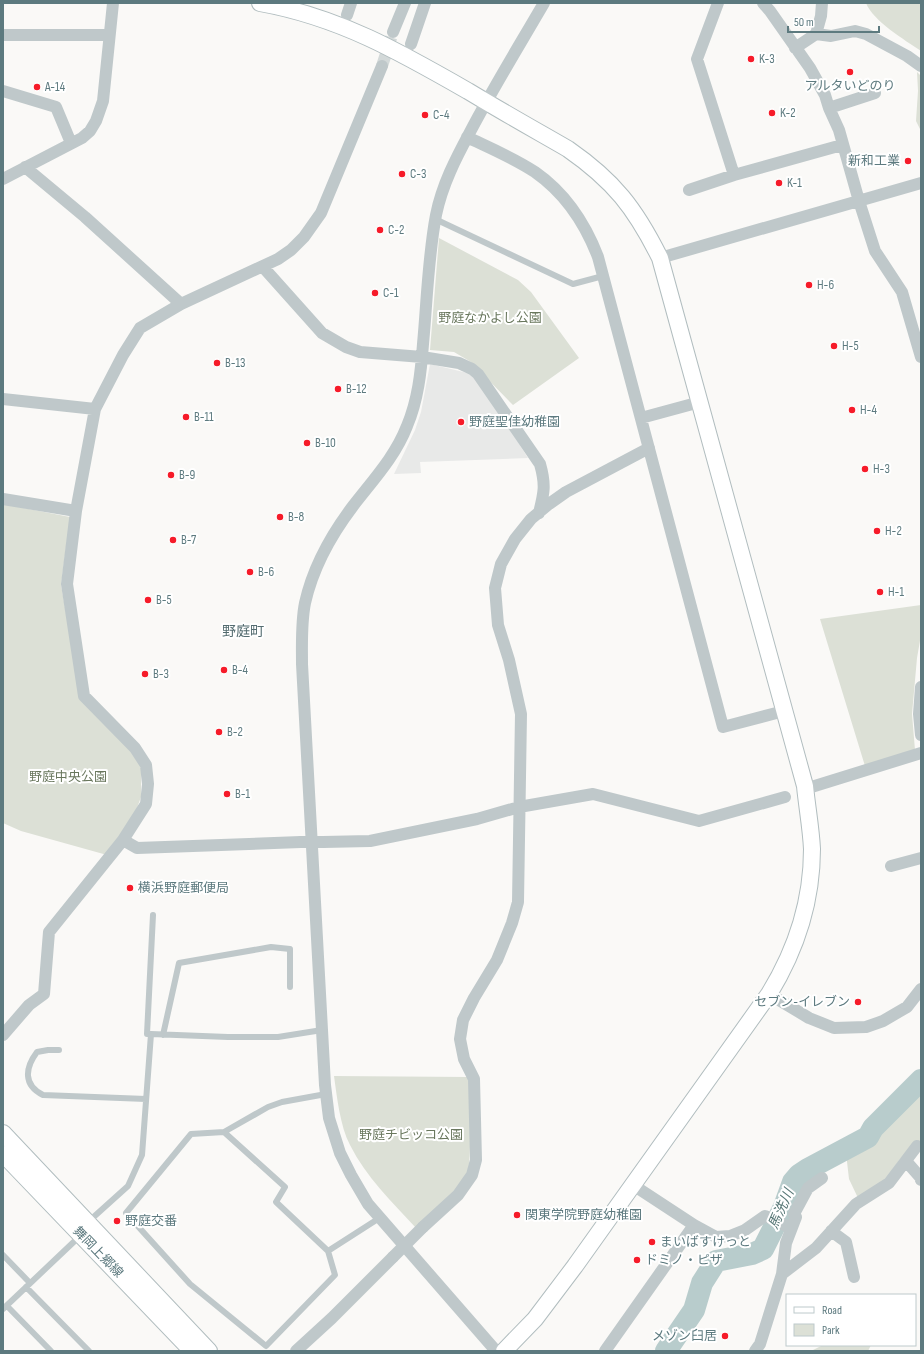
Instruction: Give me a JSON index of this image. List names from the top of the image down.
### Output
{
  "streets": {
    "street": ["舞岡上郷線"]
  },
  "districts": ["野庭町"],
  "water": ["馬洗川"],
  "parks": ["野庭なかよし公園", "野庭中央公園", "野庭チビッコ公園"],
  "places": [
    "K-3",
    "アルタいどのり",
    "A-14",
    "K-2",
    "C-4",
    "新和工業",
    "C-3",
    "K-1",
    "C-2",
    "H-6",
    "C-1",
    "H-5",
    "B-13",
    "B-12",
    "H-4",
    "B-11",
    "野庭聖佳幼稚園",
    "B-10",
    "H-3",
    "B-9",
    "B-8",
    "H-2",
    "B-7",
    "B-6",
    "H-1",
    "B-5",
    "B-4",
    "B-3",
    "B-2",
    "B-1",
    "横浜野庭郵便局",
    "セブン-イレブン",
    "関東学院野庭幼稚園",
    "野庭交番",
    "まいばすけっと",
    "ドミノ・ピザ",
    "メゾン臼居"
  ],
  "legend": ["Road", "Park"],
  "scale_bar": "50 m"
}
